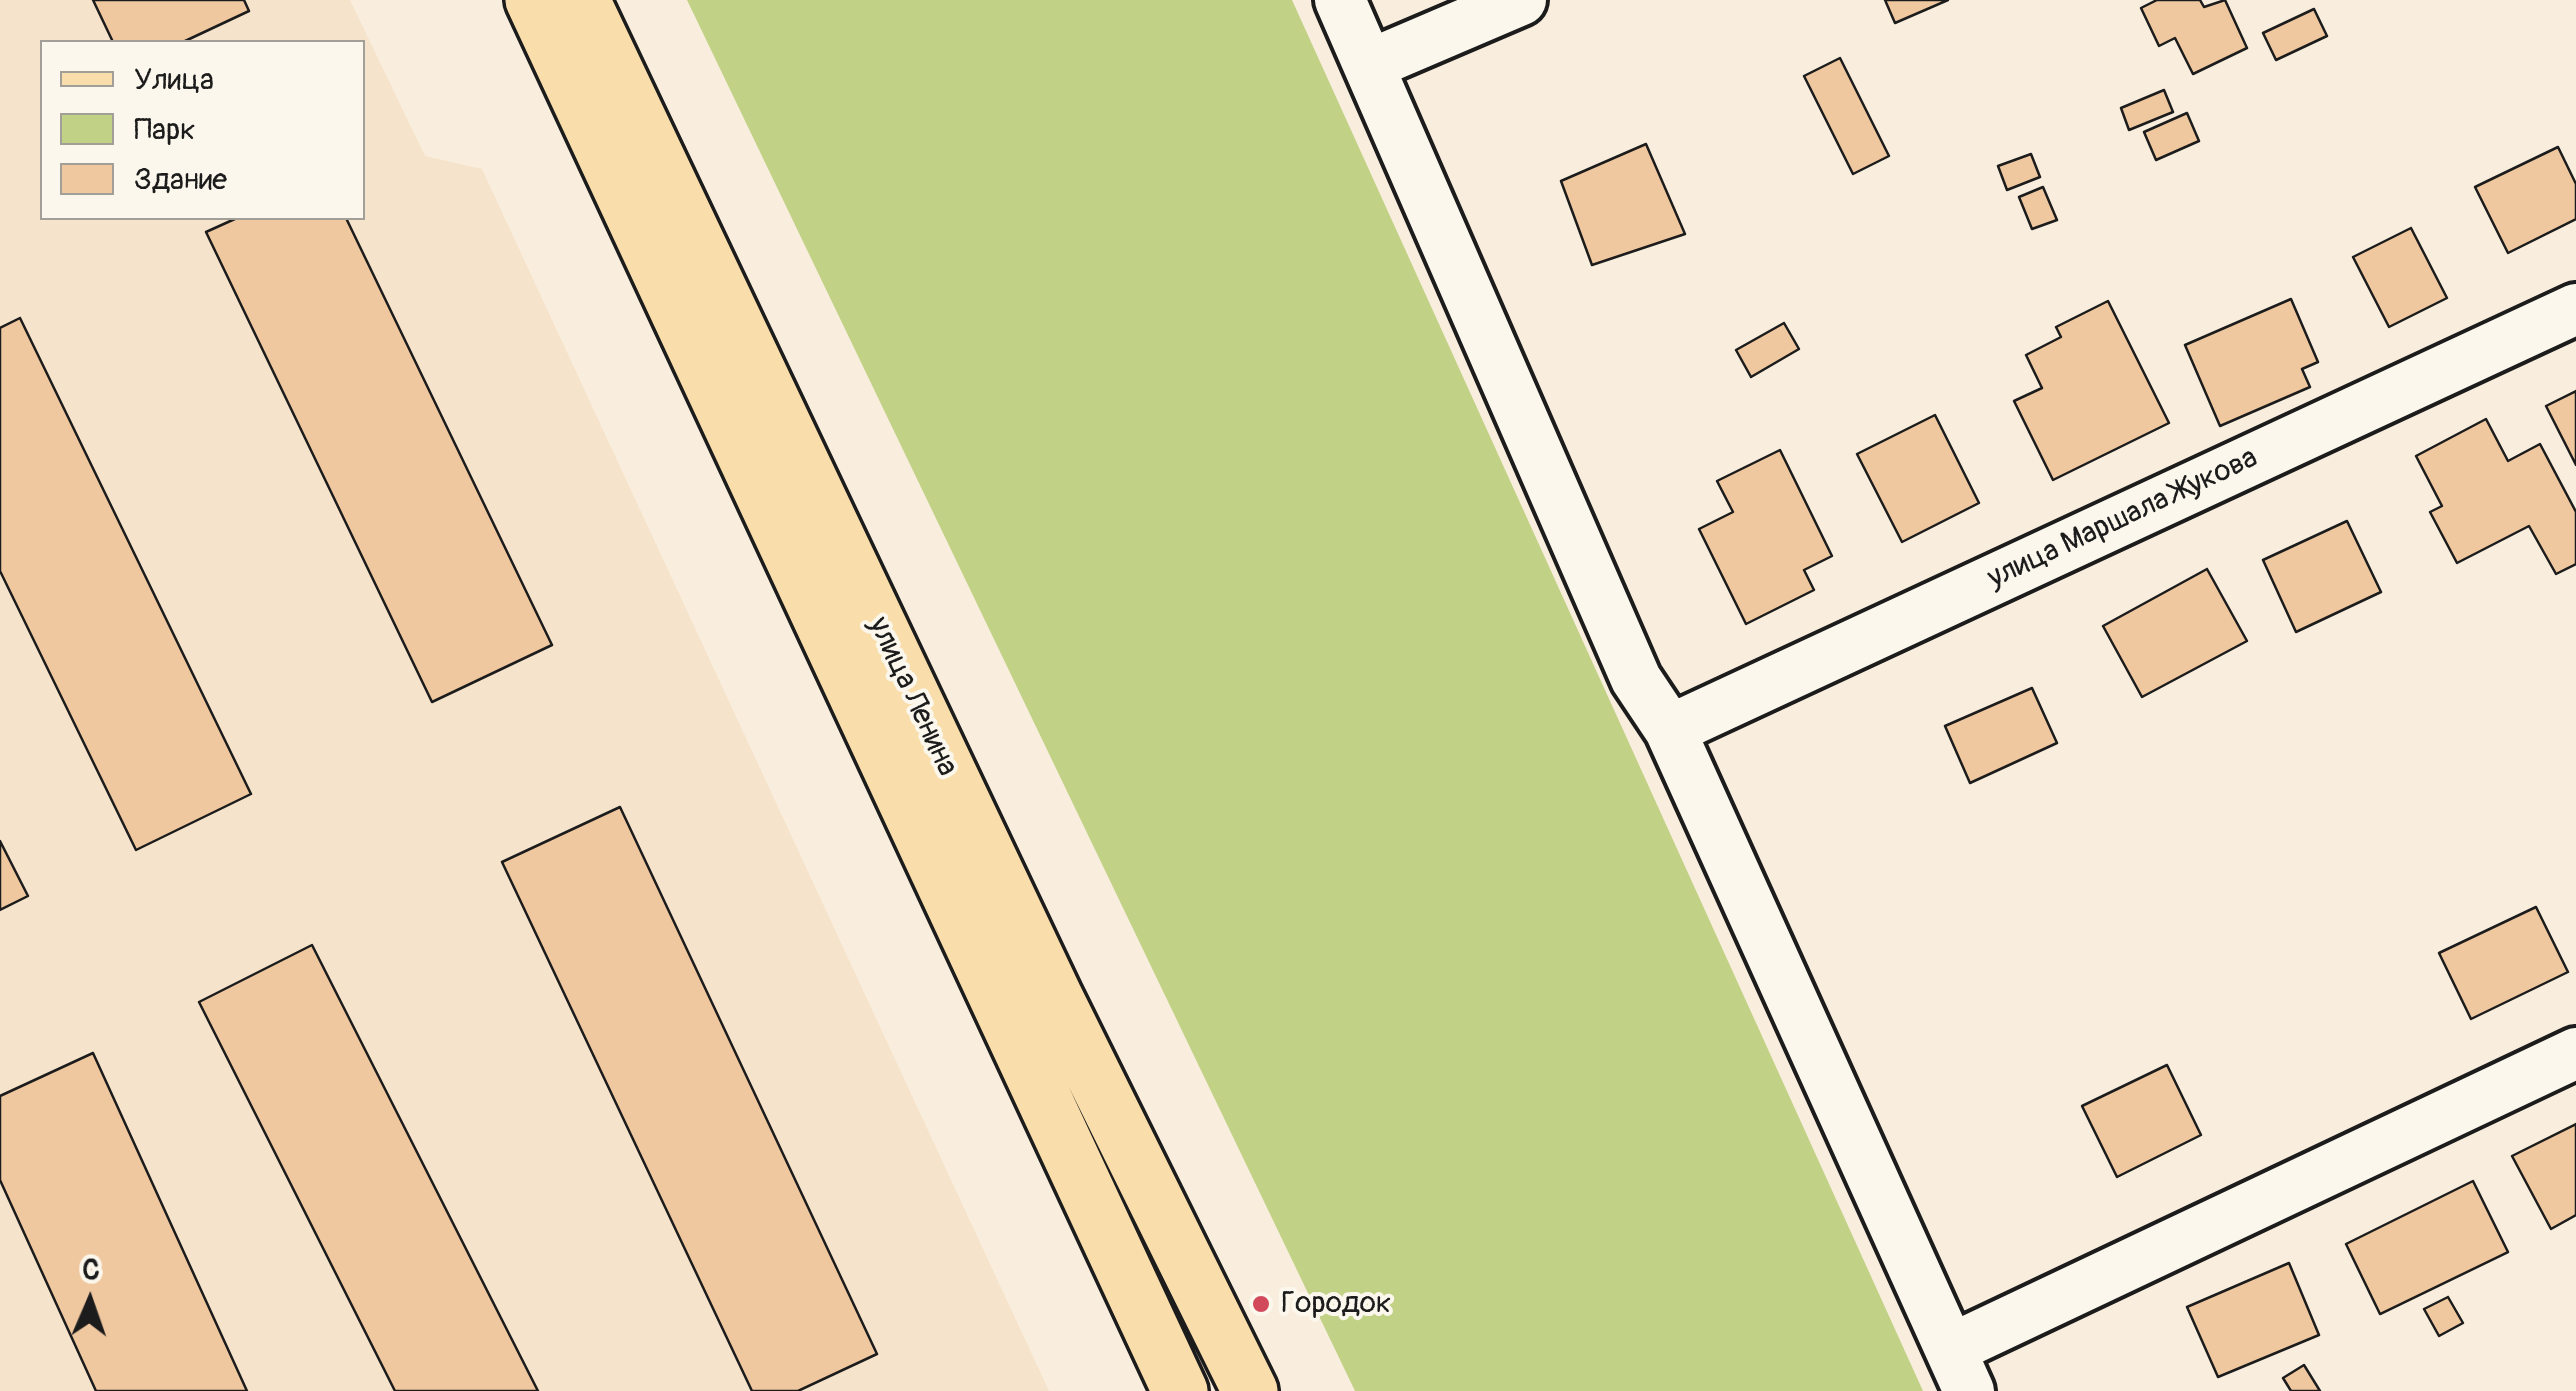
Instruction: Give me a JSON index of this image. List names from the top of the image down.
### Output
{
  "streets": {
    "main road": ["улица Ленина"],
    "street": ["улица Маршала Жукова"]
  },
  "places": ["Городок"],
  "legend": ["Улица", "Парк", "Здание"],
  "north": "top"
}
